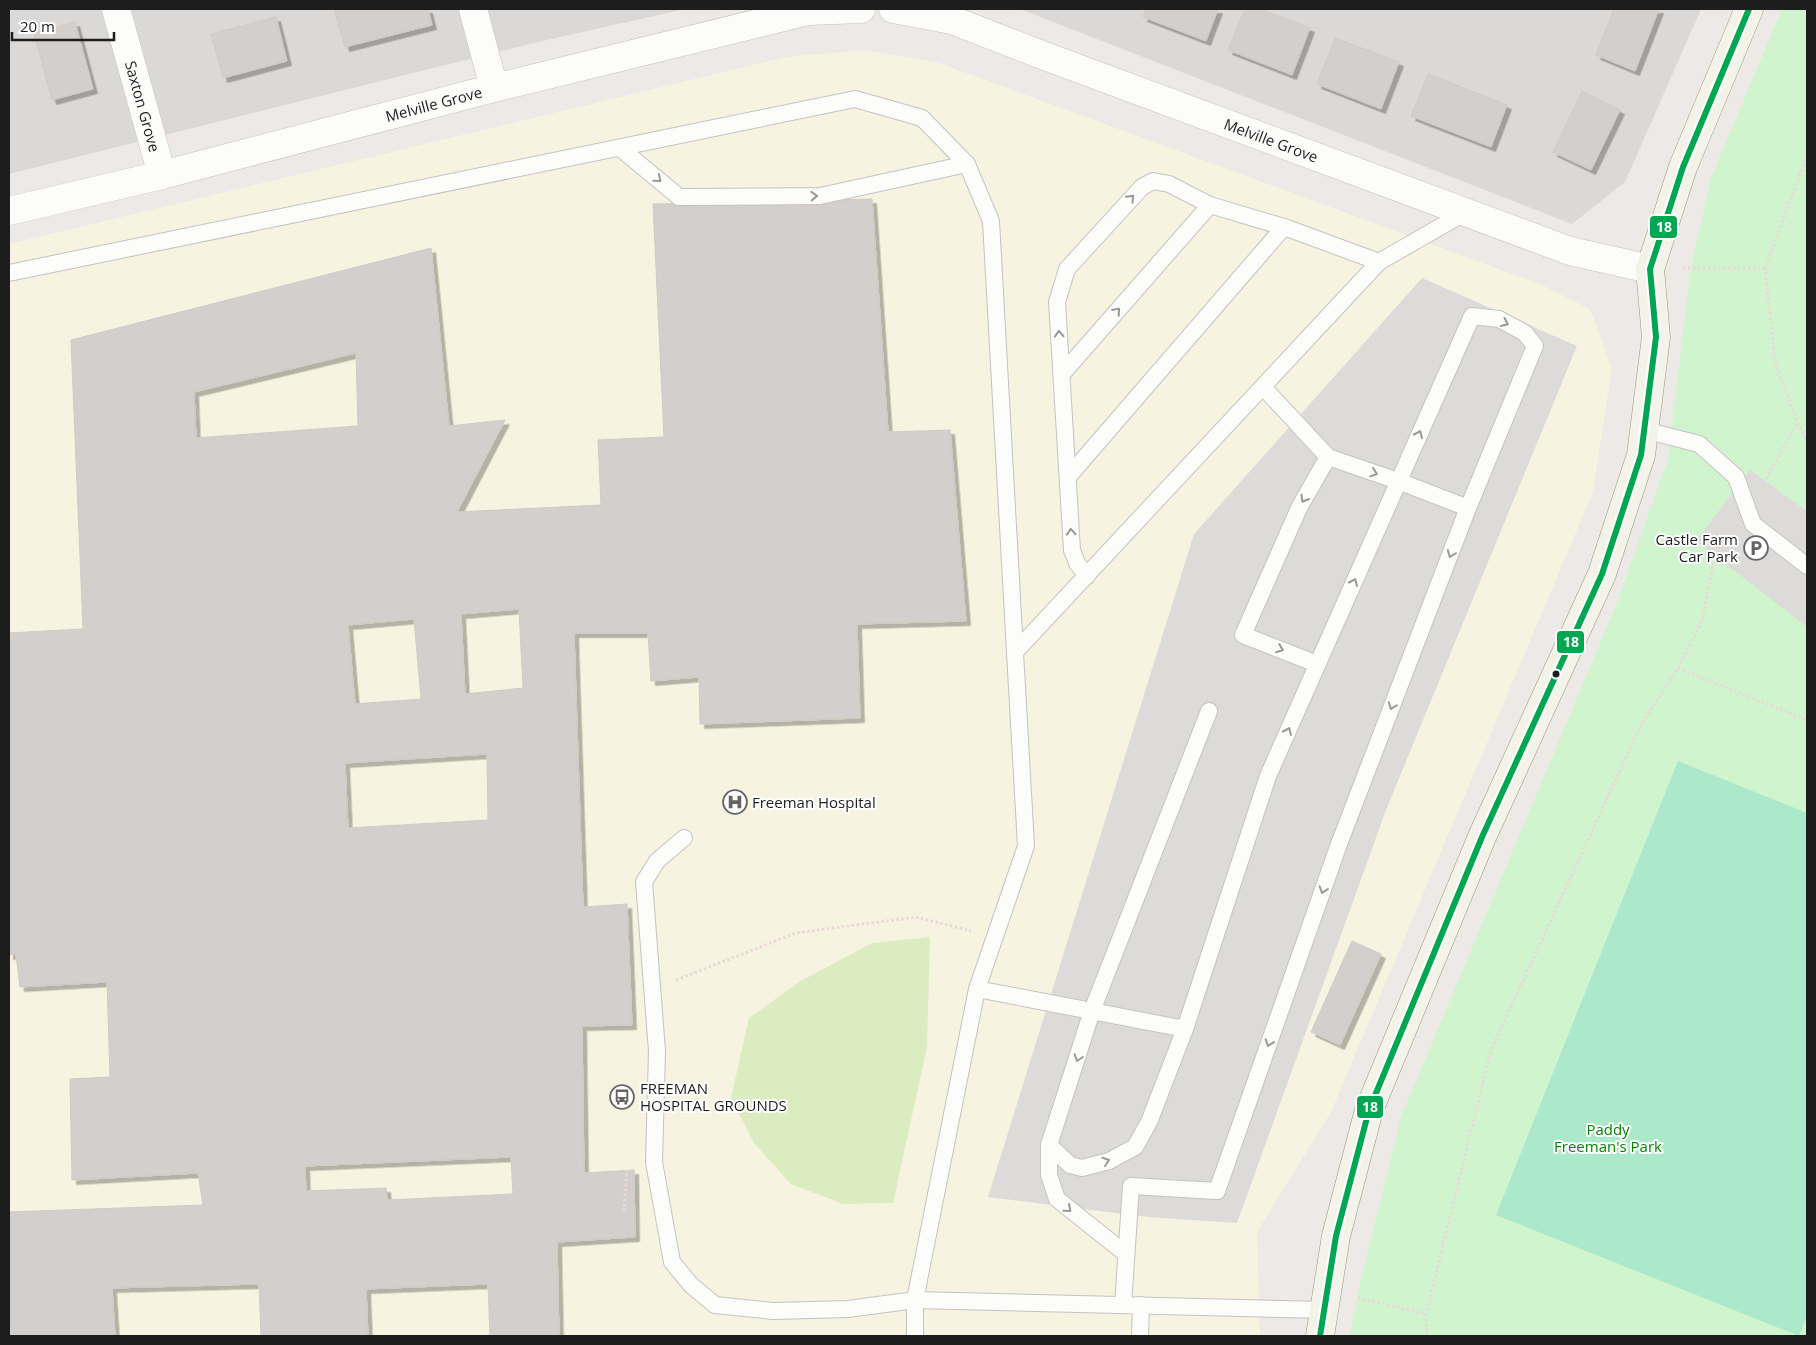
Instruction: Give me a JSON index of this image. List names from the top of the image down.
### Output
{
  "streets": {
    "street": ["Melville Grove", "Saxton Grove"]
  },
  "crossings": [
    ["Melville Grove", "Saxton Grove"]
  ],
  "parks": ["Paddy Freeman's Park"],
  "places": {
    "parking": ["Castle Farm Car Park"],
    "hospital": ["Freeman Hospital"],
    "bus stop": ["FREEMAN HOSPITAL GROUNDS"]
  },
  "lines": ["transit line 18"],
  "scale_bar": "20 m"
}
